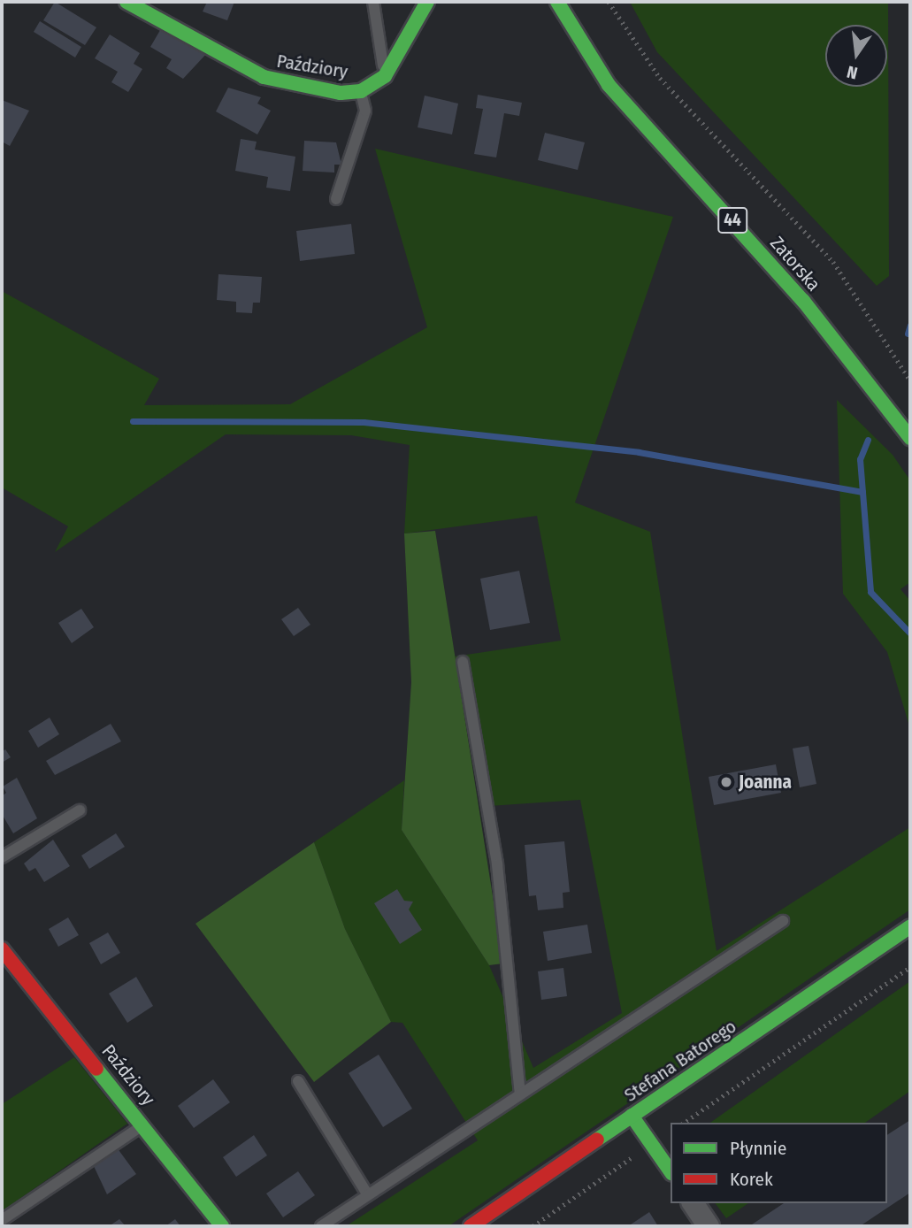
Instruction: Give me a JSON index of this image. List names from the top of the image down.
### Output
{
  "streets": {
    "street": [
      "Paździory",
      "44",
      "Zatorska",
      "Stefana Batorego"
    ]
  },
  "places": ["Joanna"],
  "legend": ["Płynnie", "Korek"],
  "north": "bottom"
}
